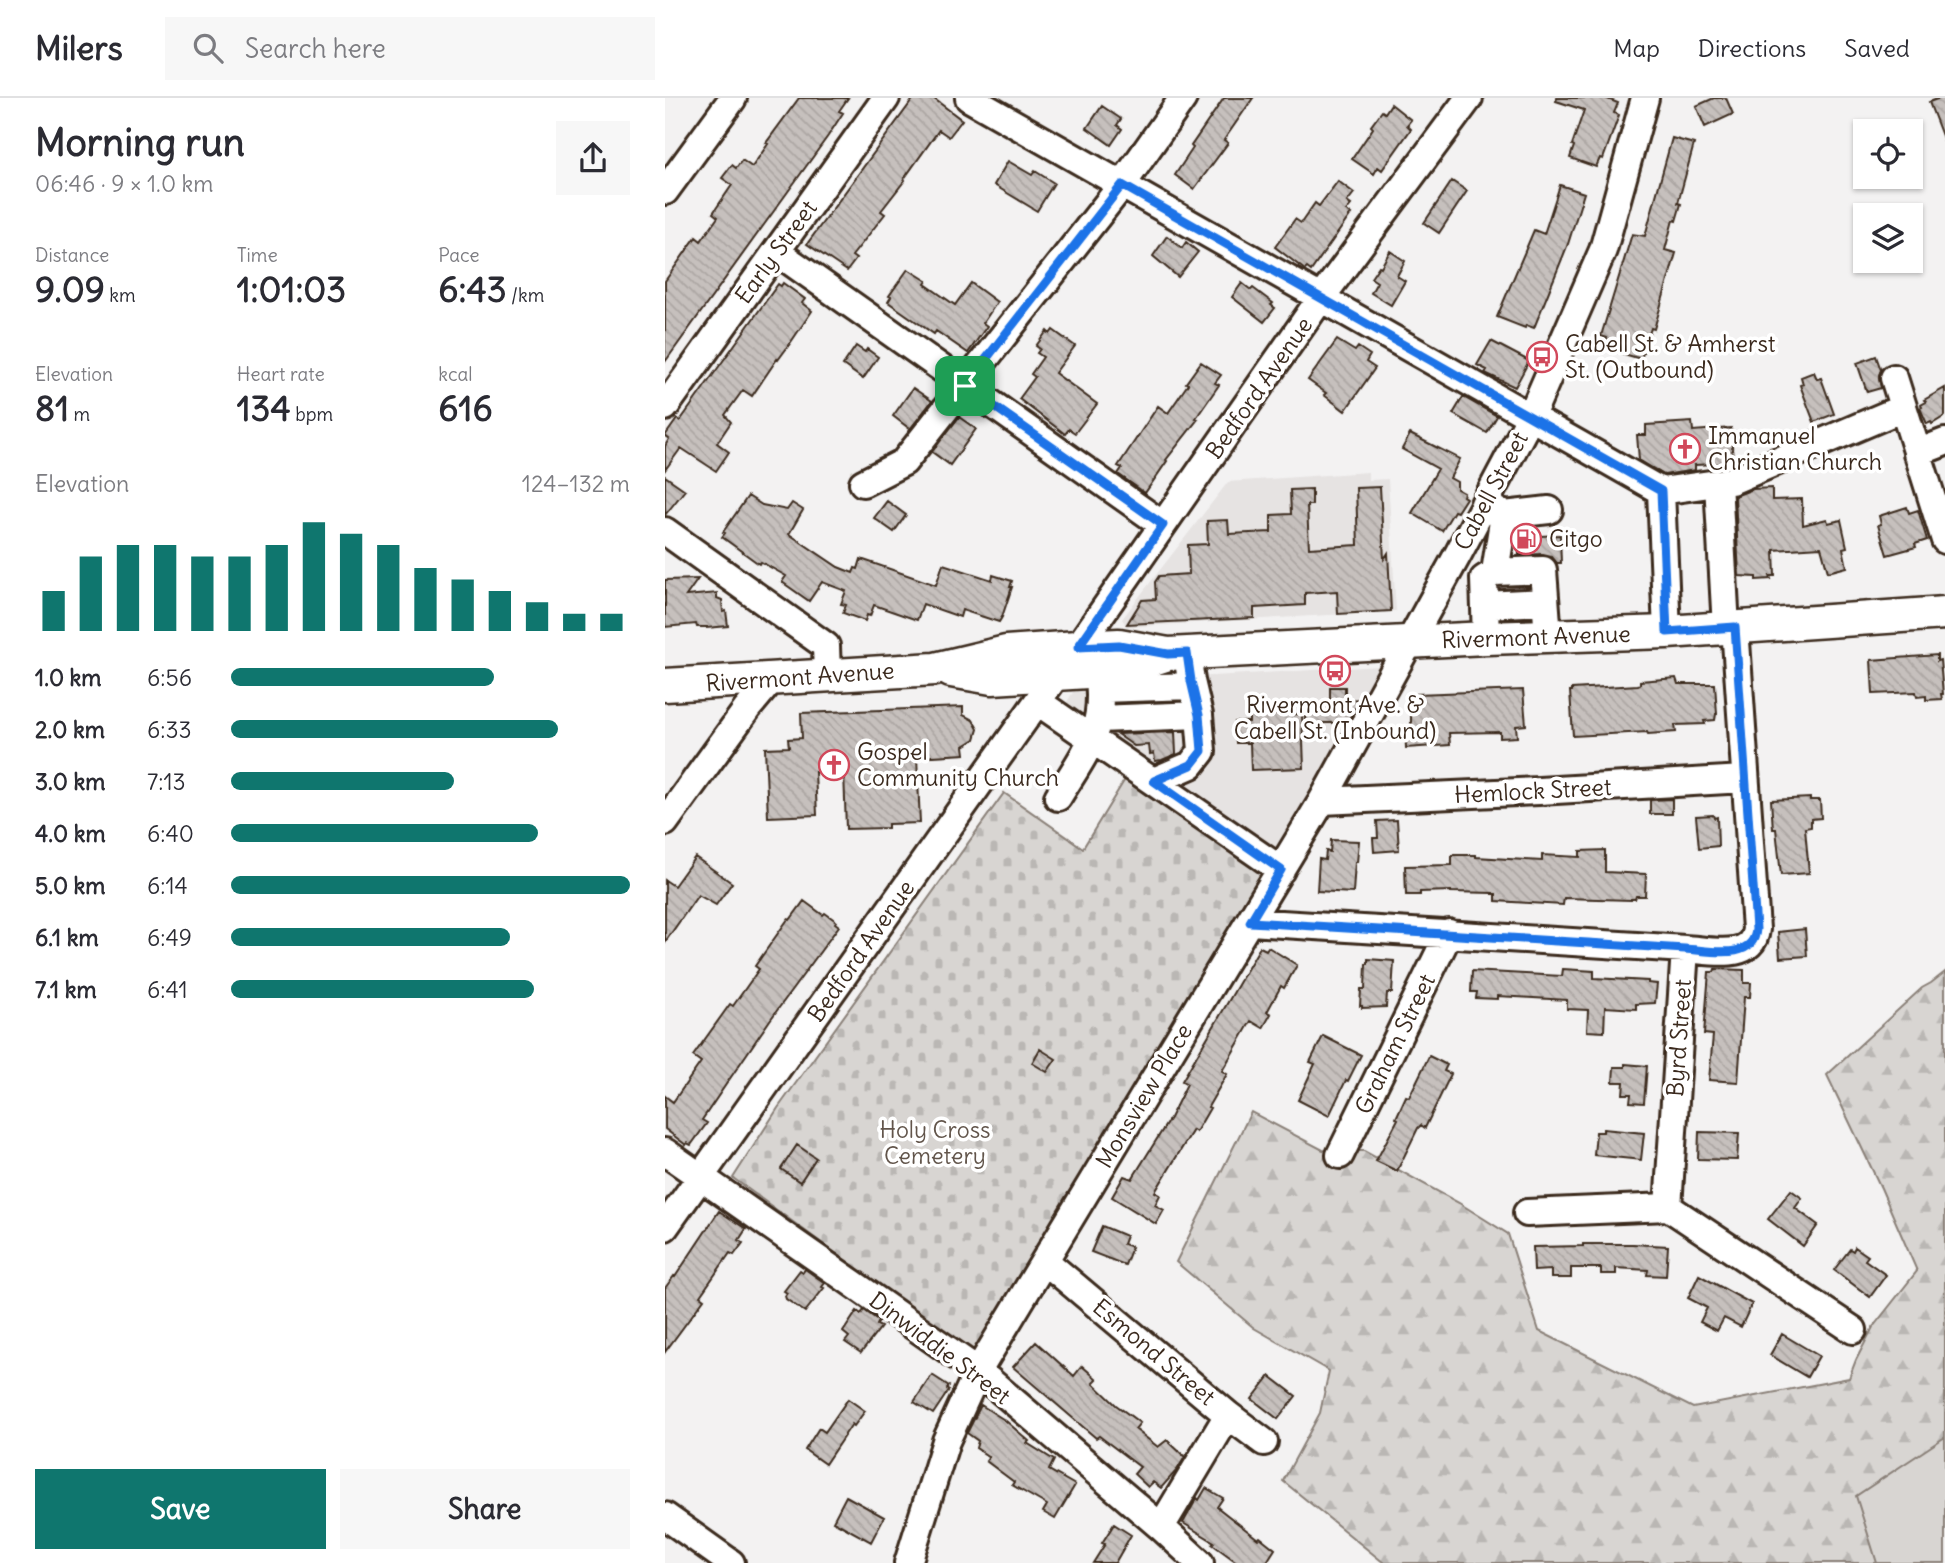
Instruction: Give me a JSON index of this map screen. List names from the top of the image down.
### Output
{
  "streets": {
    "main road": ["Rivermont Avenue"],
    "street": [
      "Early Street",
      "Bedford Avenue",
      "Cabell Street",
      "Hemlock Street",
      "Byrd Street",
      "Graham Street",
      "Monsview Place",
      "Dinwiddie Street",
      "Esmond Street"
    ]
  },
  "crossings": [
    ["Bedford Avenue", "Rivermont Avenue"],
    ["Bedford Avenue", "Dinwiddie Street"],
    ["Cabell Street", "Rivermont Avenue"],
    ["Cabell Street", "Monsview Place"],
    ["Rivermont Avenue", "Byrd Street"],
    ["Rivermont Avenue", "Monsview Place"],
    ["Hemlock Street", "Byrd Street"],
    ["Hemlock Street", "Monsview Place"],
    ["Monsview Place", "Dinwiddie Street"],
    ["Monsview Place", "Esmond Street"]
  ],
  "parks": ["Holy Cross Cemetery"],
  "places": {
    "bus stop": ["Cabell St. & Amherst St. (Outbound)", "Rivermont Ave. & Cabell St. (Inbound)"],
    "church": ["Immanuel Christian Church", "Gospel Community Church"],
    "fuel station": ["Citgo"]
  },
  "page": {
    "header": "Milers",
    "search": "Search here",
    "nav": ["Map", "Directions", "Saved"],
    "heading": ["Morning run", "06:46 · 9 × 1.0 km"],
    "stats": [
      ["Distance", "9.09 km"],
      ["Time", "1:01:03"],
      ["Pace", "6:43 /km"],
      ["Elevation", "81 m"],
      ["Heart rate", "134 bpm"],
      ["kcal", "616"]
    ],
    "chart": ["Elevation", "124–132 m"],
    "list": [
      {
        "name": "1.0 km",
        "note": "6:56"
      },
      {
        "name": "2.0 km",
        "note": "6:33"
      },
      {
        "name": "3.0 km",
        "note": "7:13"
      },
      {
        "name": "4.0 km",
        "note": "6:40"
      },
      {
        "name": "5.0 km",
        "note": "6:14"
      },
      {
        "name": "6.1 km",
        "note": "6:49"
      },
      {
        "name": "7.1 km",
        "note": "6:41"
      }
    ],
    "buttons": ["Save", "Share"]
  }
}
